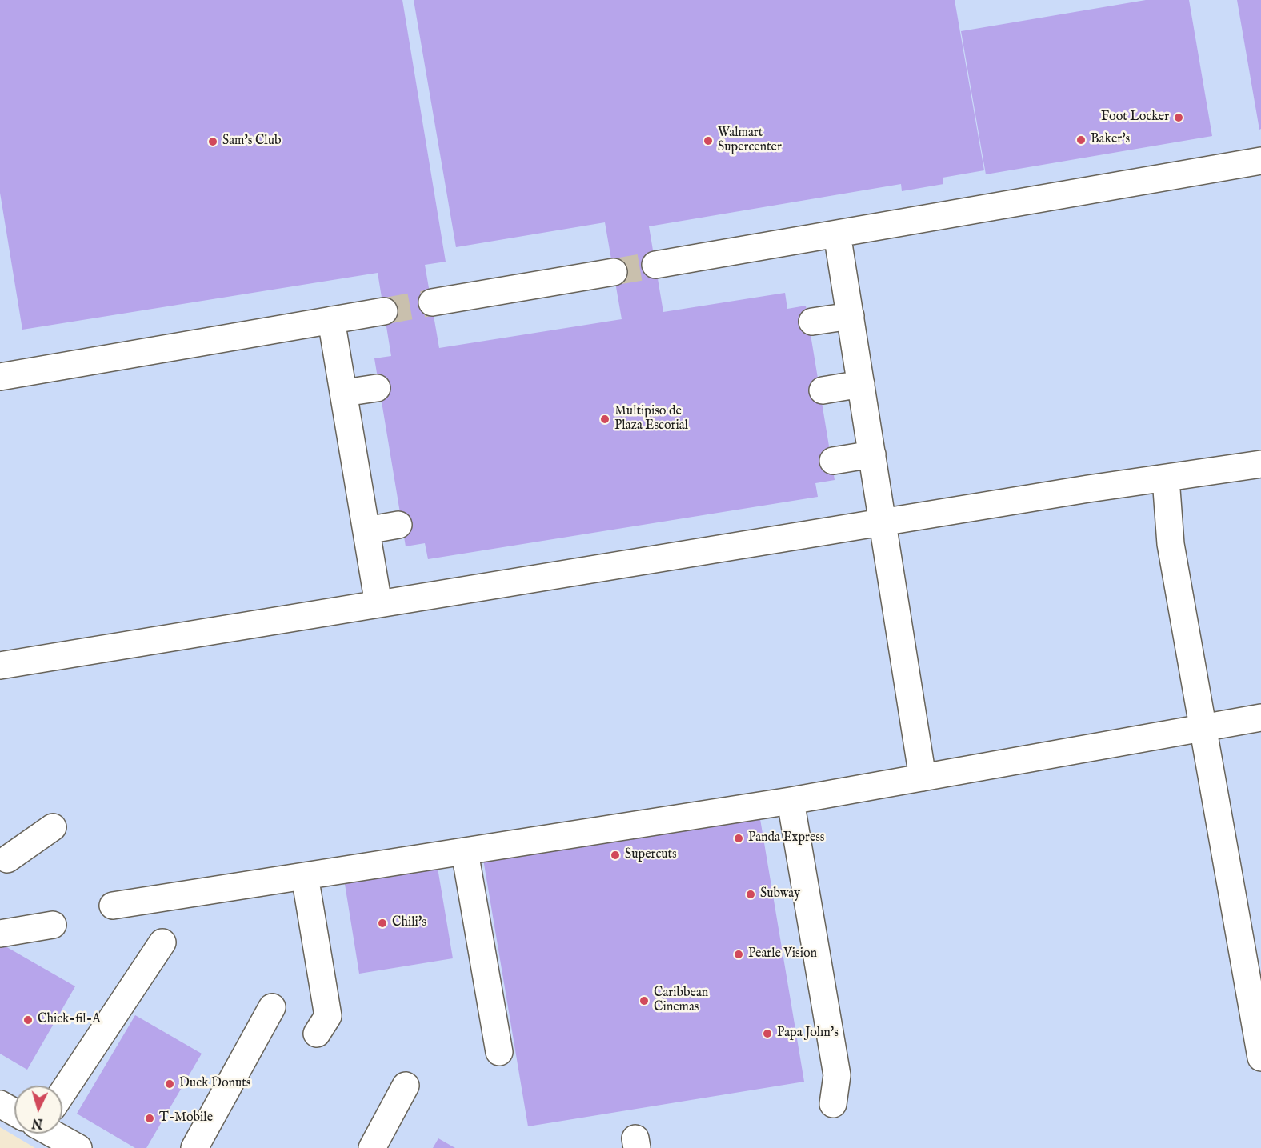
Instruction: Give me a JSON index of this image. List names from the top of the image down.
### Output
{
  "places": [
    "Foot Locker",
    "Baker's",
    "Walmart Supercenter",
    "Sam's Club",
    "Multipiso de Plaza Escorial",
    "Panda Express",
    "Supercuts",
    "Subway",
    "Chili's",
    "Pearle Vision",
    "Caribbean Cinemas",
    "Chick-fil-A",
    "Papa John's",
    "Duck Donuts",
    "T-Mobile"
  ],
  "north": "bottom"
}
